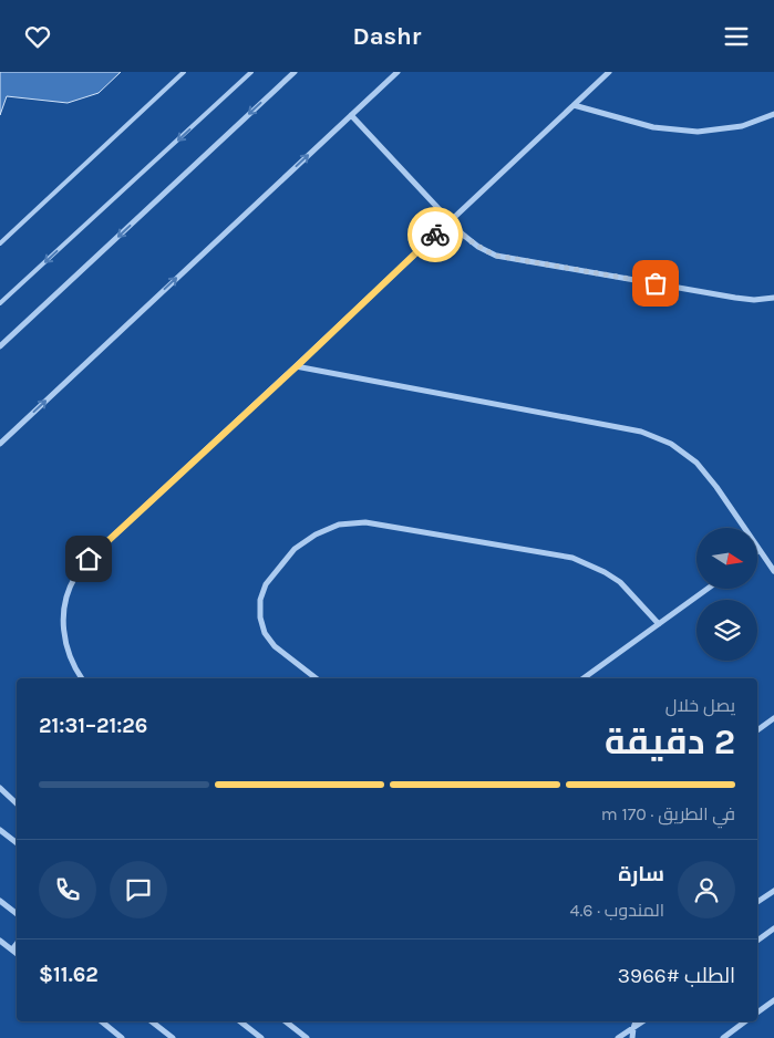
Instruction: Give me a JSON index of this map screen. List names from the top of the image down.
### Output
{
  "north": "right",
  "page": {
    "header": "Dashr",
    "heading": ["2 دقيقة", "يصل خلال", "21:26–21:31"],
    "panel": [
      "سارة",
      "المندوب · 4.6",
      "الطلب #3966",
      "$11.62"
    ],
    "bar": "في الطريق · 170 m"
  }
}
